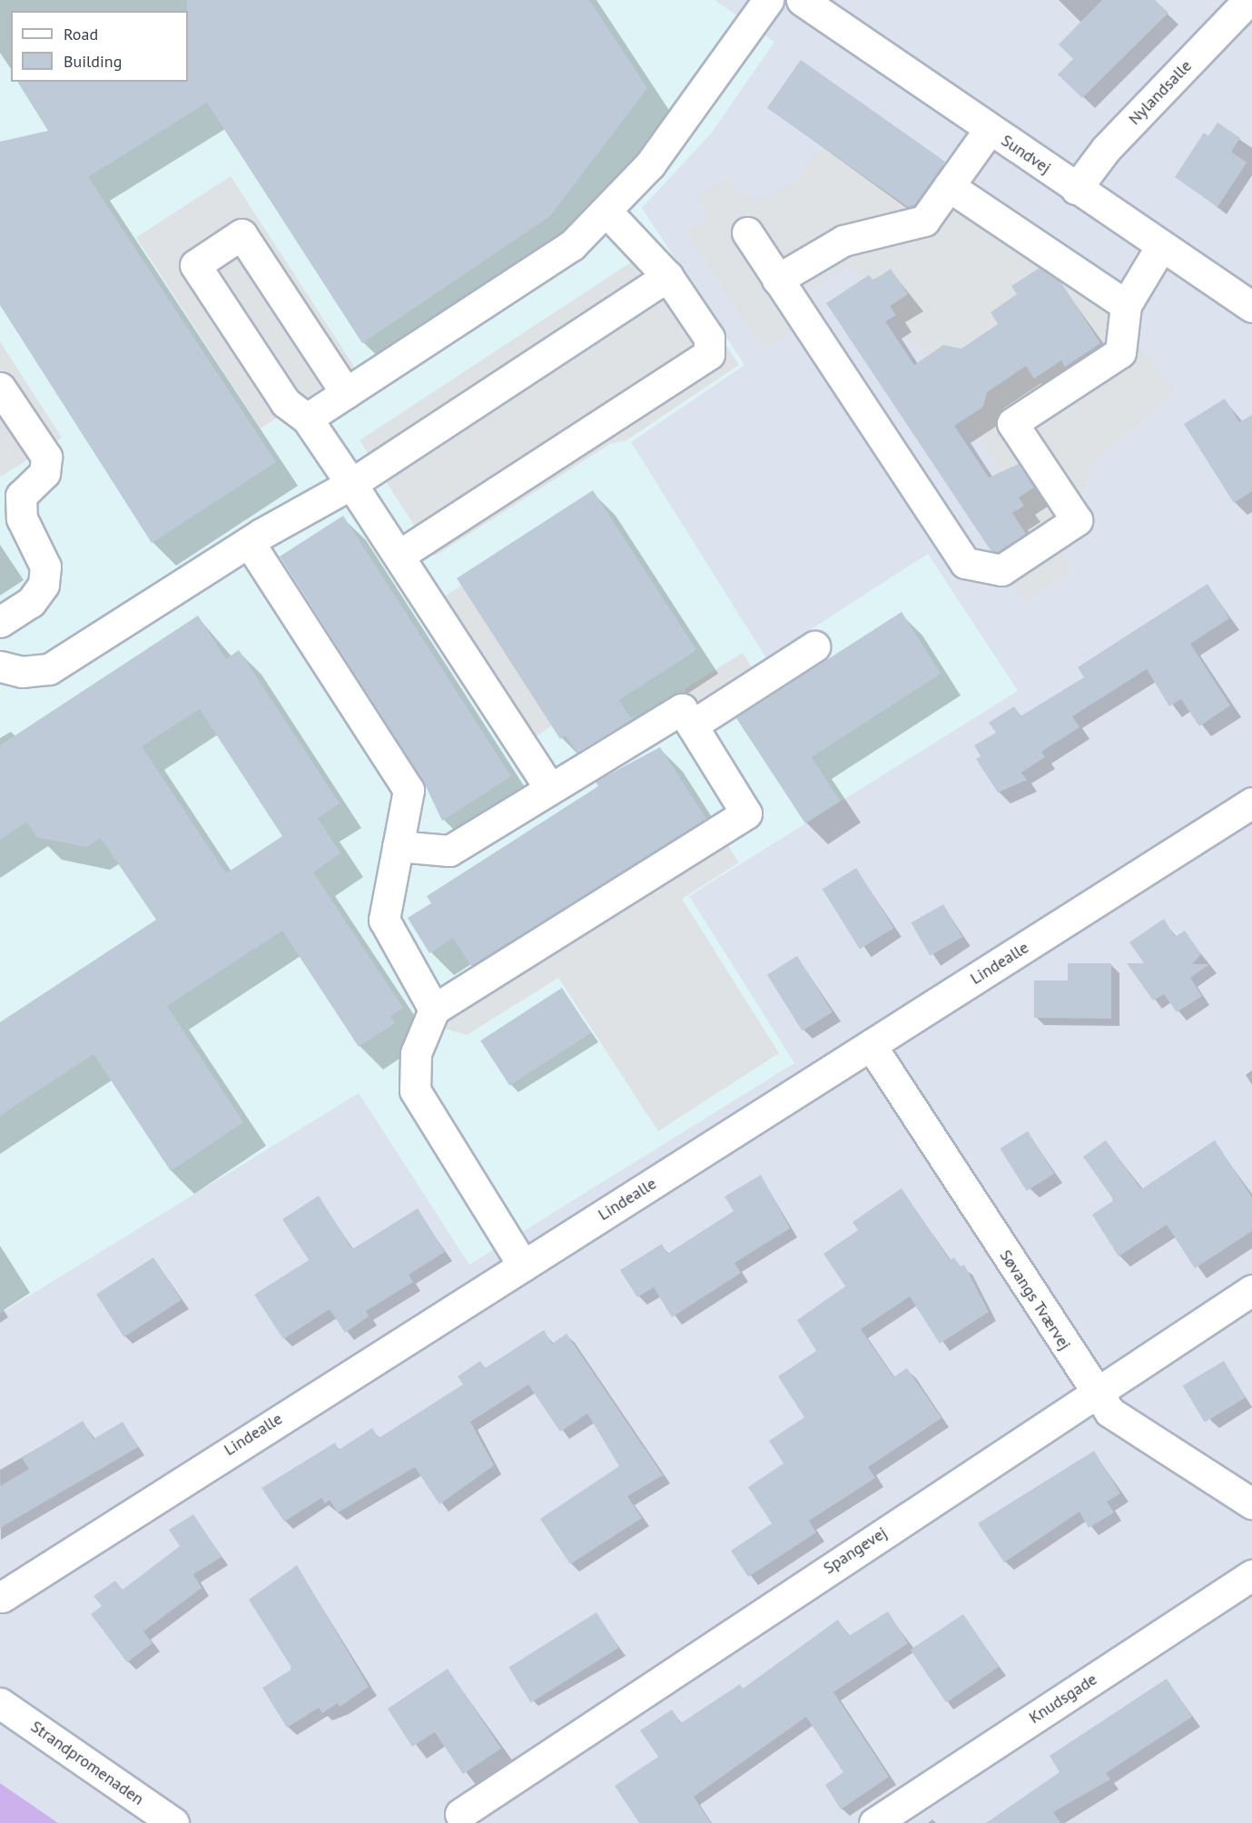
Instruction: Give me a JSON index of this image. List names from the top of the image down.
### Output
{
  "streets": {
    "street": [
      "Nylandsalle",
      "Sundvej",
      "Lindealle",
      "Søvangs Tværvej",
      "Spangevej",
      "Knudsgade",
      "Strandpromenaden"
    ]
  },
  "crossings": [
    ["Nylandsalle", "Sundvej"],
    ["Lindealle", "Søvangs Tværvej"],
    ["Søvangs Tværvej", "Spangevej"]
  ],
  "legend": ["Road", "Building"]
}
